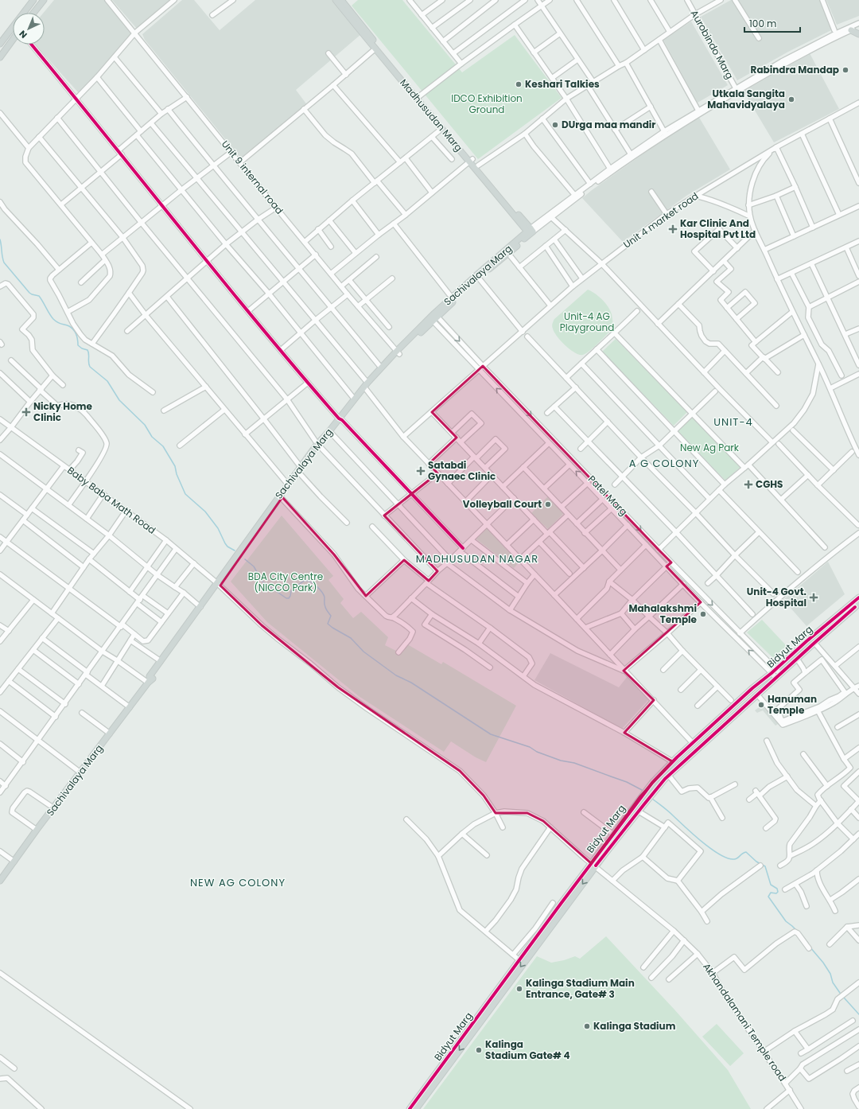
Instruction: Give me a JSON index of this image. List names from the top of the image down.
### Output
{
  "streets": {
    "main road": ["Madhusudan Marg", "Sachivalaya Marg", "Bidyut Marg"],
    "street": [
      "Aurobindo Marg",
      "Unit 9 internal road",
      "Unit 4 market road",
      "Patel Marg",
      "Baby Baba Math Road",
      "Akhandalamani Temple road"
    ]
  },
  "crossings": [
    ["Aurobindo Marg", "Sachivalaya Marg"],
    ["Madhusudan Marg", "Sachivalaya Marg"],
    ["Unit 9 internal road", "Sachivalaya Marg"],
    ["Unit 4 market road", "Patel Marg"],
    ["Sachivalaya Marg", "Patel Marg"],
    ["Sachivalaya Marg", "Baby Baba Math Road"],
    ["Patel Marg", "Bidyut Marg"],
    ["Baby Baba Math Road", "Akhandalamani Temple road"],
    ["Bidyut Marg", "Akhandalamani Temple road"]
  ],
  "districts": [
    "UNIT-4",
    "A G COLONY",
    "MADHUSUDAN NAGAR",
    "NEW AG COLONY"
  ],
  "parks": [
    "IDCO Exhibition Ground",
    "Unit-4 AG Playground",
    "New Ag Park",
    "BDA City Centre (NICCO Park)"
  ],
  "places": {
    "other": [
      "Rabindra Mandap",
      "Keshari Talkies",
      "Utkala Sangita Mahavidyalaya",
      "DUrga maa mandir",
      "Volleyball Court",
      "Mahalakshmi Temple",
      "Hanuman Temple",
      "Kalinga Stadium Main Entrance, Gate# 3",
      "Kalinga Stadium",
      "Kalinga Stadium Gate# 4"
    ],
    "health": [
      "Kar Clinic And Hospital Pvt Ltd",
      "Nicky Home Clinic",
      "Satabdi Gynaec Clinic",
      "CGHS",
      "Unit-4 Govt. Hospital"
    ]
  },
  "scale_bar": "100 m",
  "north": "bottom left"
}
